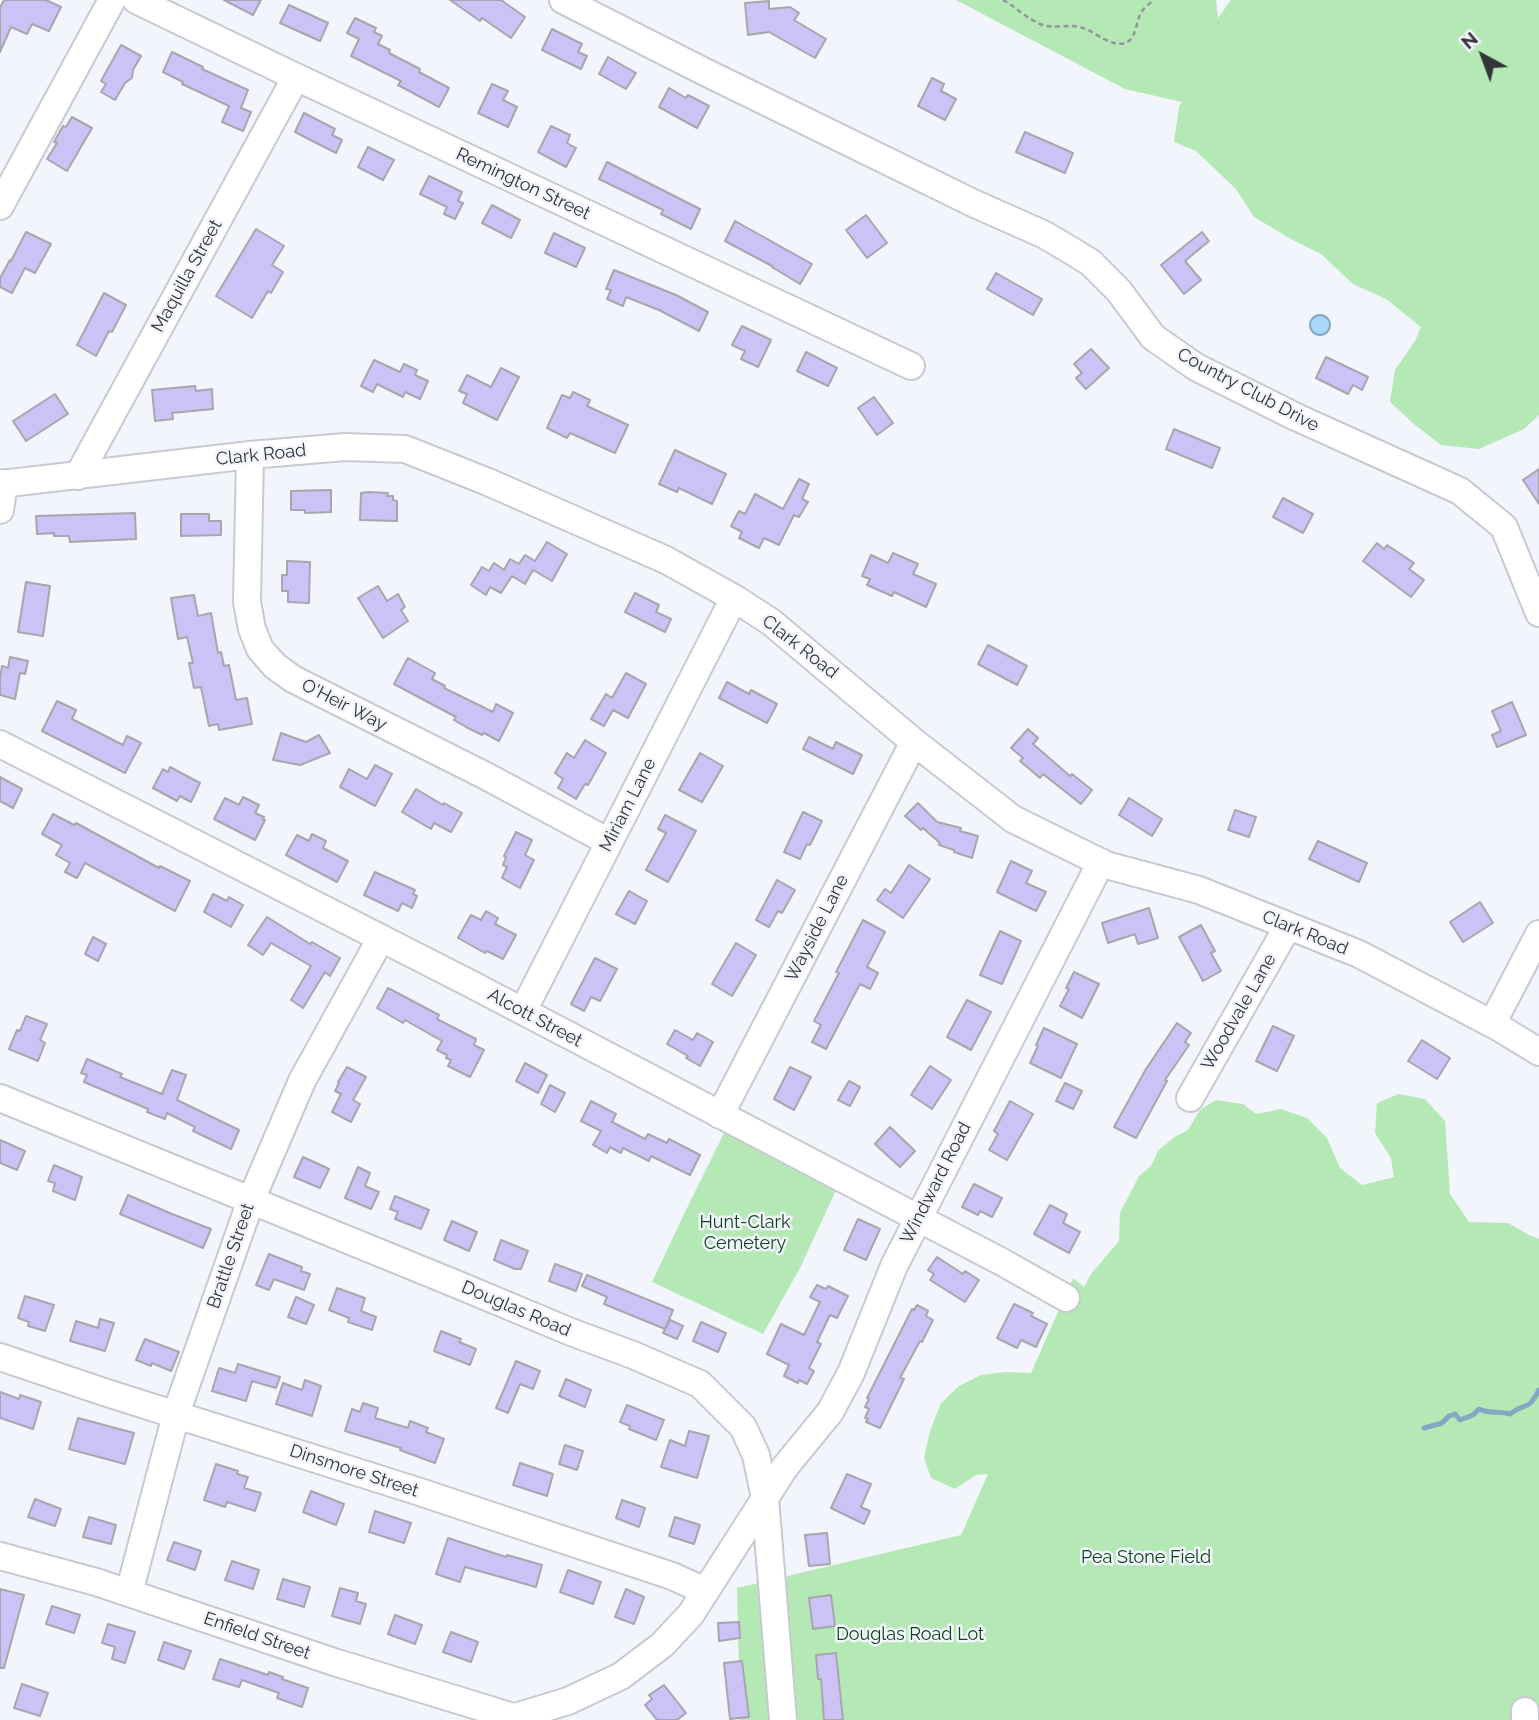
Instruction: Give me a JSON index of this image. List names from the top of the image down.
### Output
{
  "streets": {
    "street": [
      "Remington Street",
      "Maquilla Street",
      "Country Club Drive",
      "Clark Road",
      "O'Heir Way",
      "Miriam Lane",
      "Wayside Lane",
      "Woodvale Lane",
      "Alcott Street",
      "Windward Road",
      "Brattle Street",
      "Douglas Road",
      "Dinsmore Street",
      "Enfield Street"
    ]
  },
  "crossings": [
    ["Remington Street", "Maquilla Street"],
    ["Maquilla Street", "Clark Road"],
    ["Clark Road", "O'Heir Way"],
    ["Clark Road", "Miriam Lane"],
    ["Clark Road", "Wayside Lane"],
    ["Clark Road", "Woodvale Lane"],
    ["Clark Road", "Windward Road"],
    ["O'Heir Way", "Miriam Lane"],
    ["Miriam Lane", "Alcott Street"],
    ["Wayside Lane", "Alcott Street"],
    ["Alcott Street", "Windward Road"],
    ["Alcott Street", "Brattle Street"],
    ["Windward Road", "Douglas Road"],
    ["Windward Road", "Dinsmore Street"],
    ["Windward Road", "Enfield Street"],
    ["Brattle Street", "Douglas Road"],
    ["Brattle Street", "Dinsmore Street"],
    ["Brattle Street", "Enfield Street"]
  ],
  "parks": ["Hunt-Clark Cemetery", "Pea Stone Field", "Douglas Road Lot"],
  "north": "top left"
}
